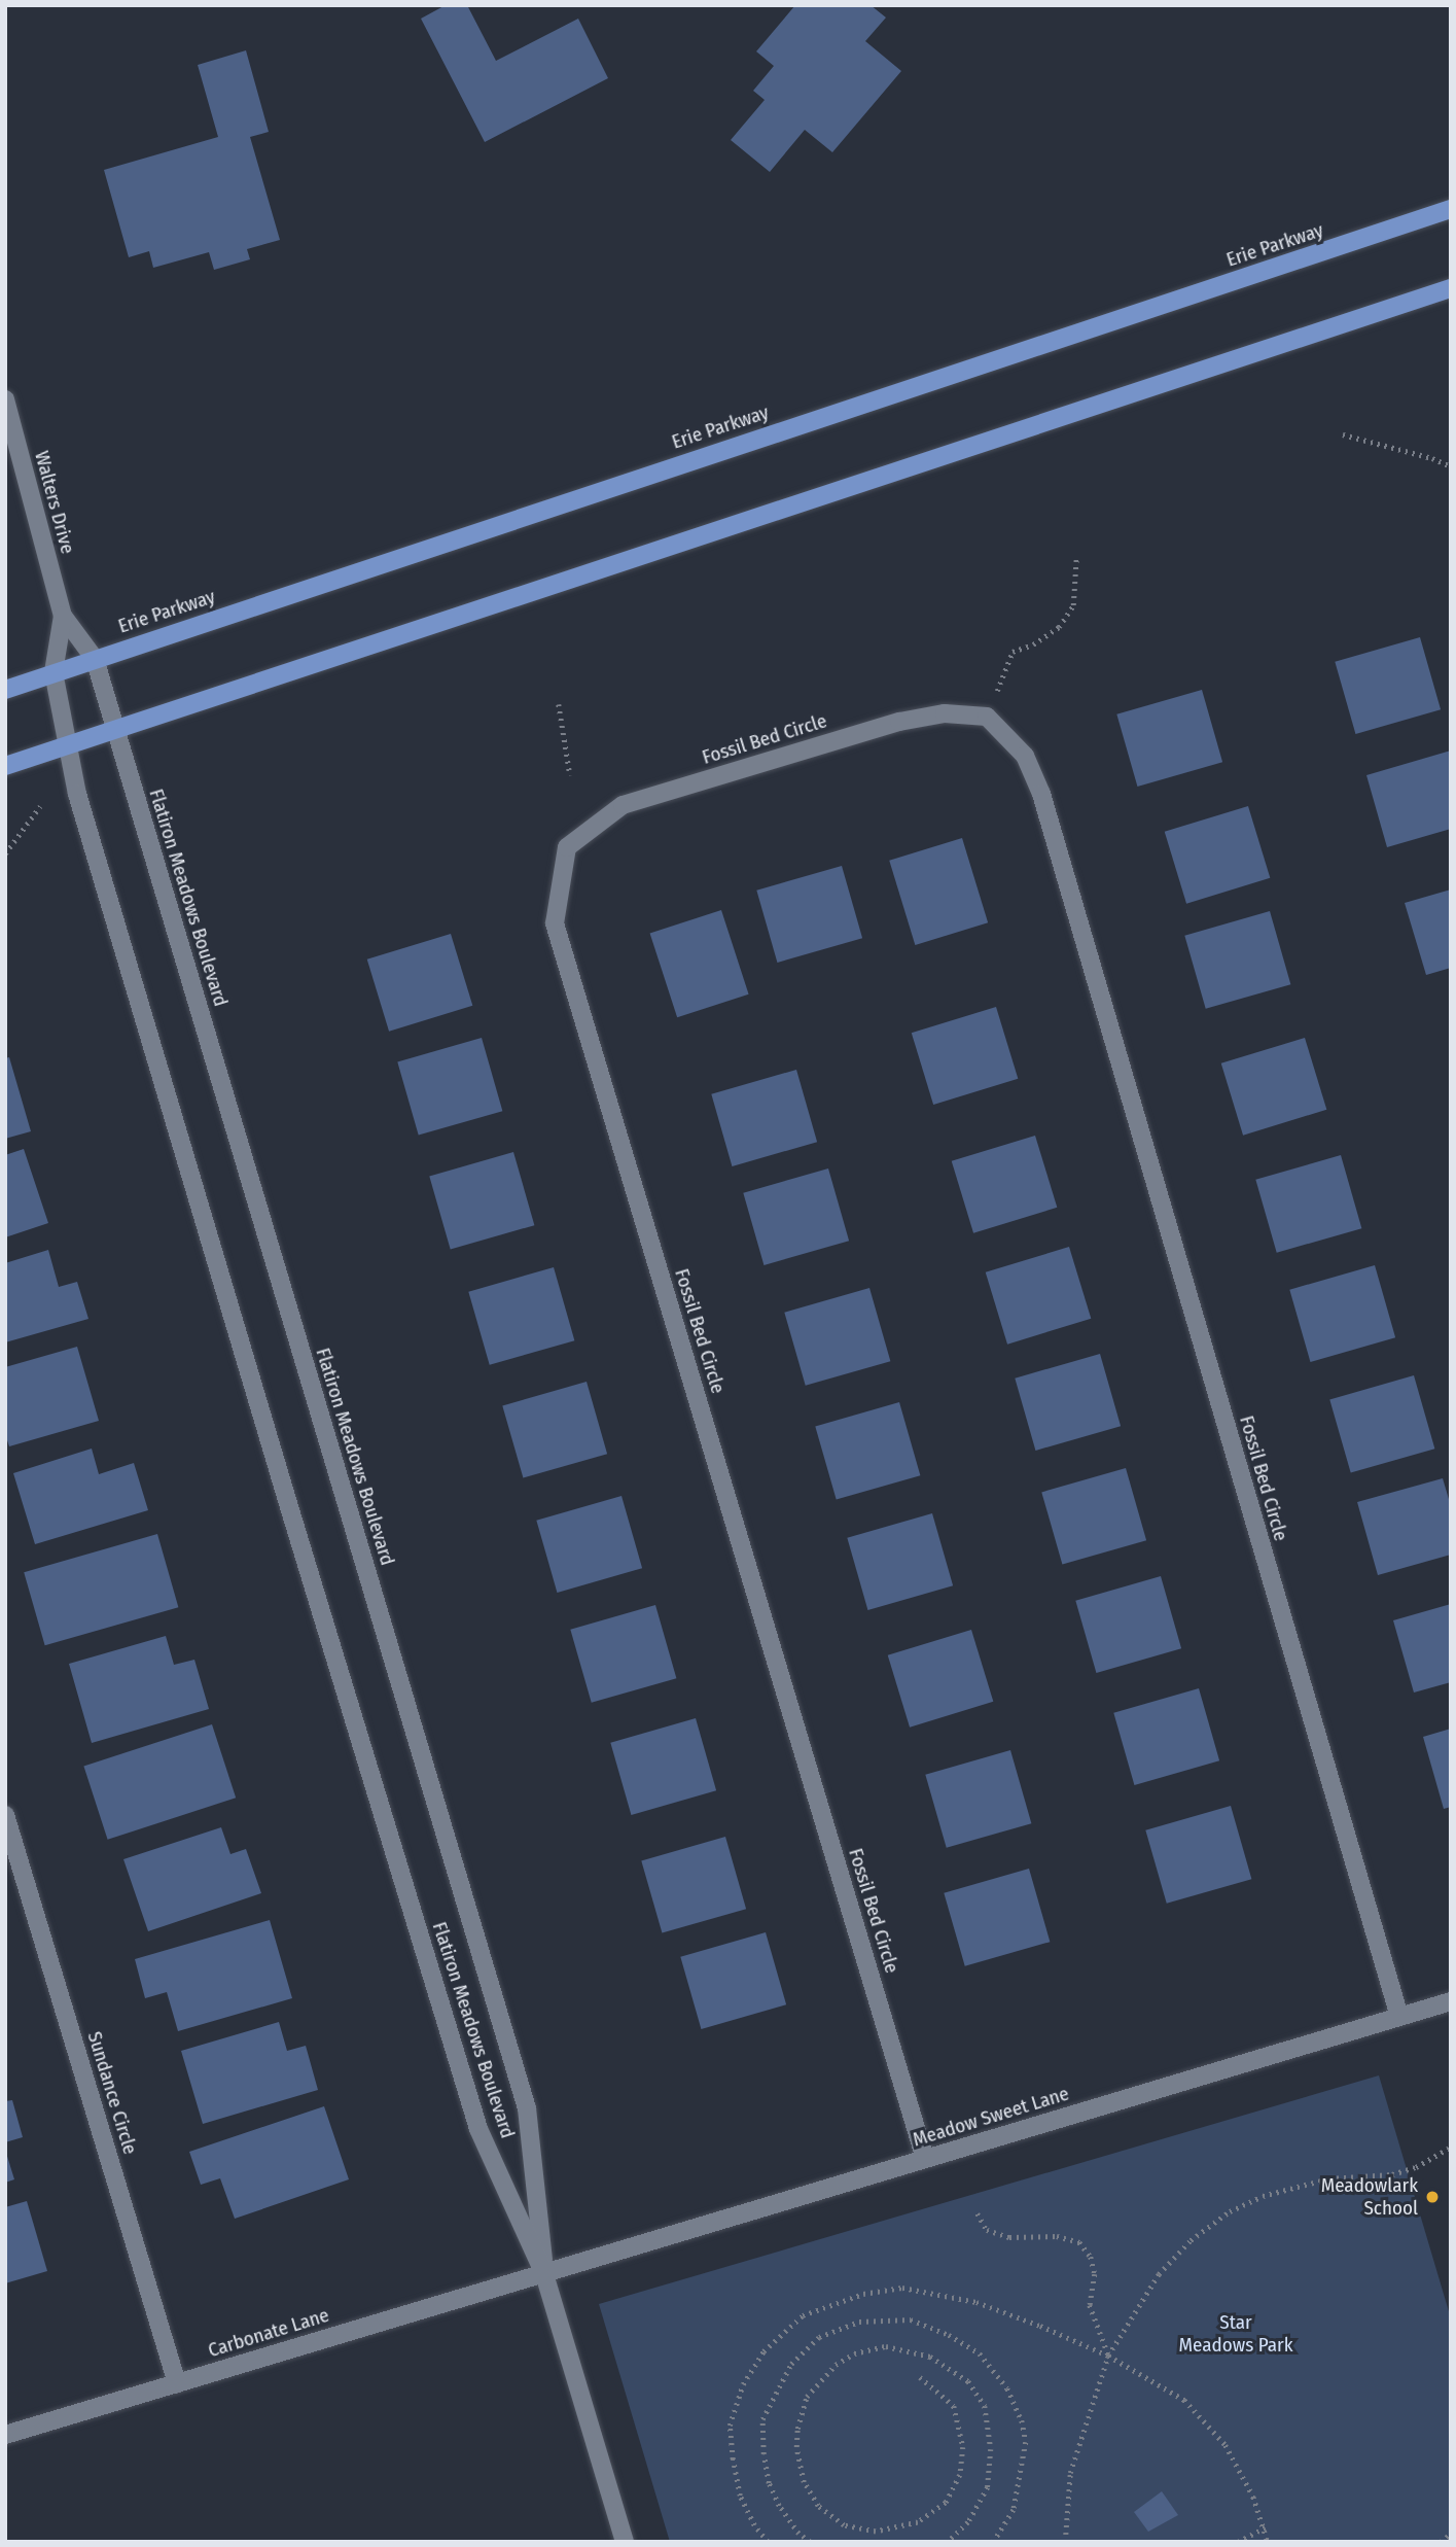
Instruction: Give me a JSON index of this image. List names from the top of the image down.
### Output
{
  "streets": {
    "main road": ["Erie Parkway"],
    "street": [
      "Walters Drive",
      "Fossil Bed Circle",
      "Flatiron Meadows Boulevard",
      "Sundance Circle",
      "Meadow Sweet Lane",
      "Carbonate Lane"
    ]
  },
  "crossings": [
    ["Erie Parkway", "Walters Drive"],
    ["Erie Parkway", "Flatiron Meadows Boulevard"],
    ["Walters Drive", "Flatiron Meadows Boulevard"],
    ["Fossil Bed Circle", "Meadow Sweet Lane"],
    ["Flatiron Meadows Boulevard", "Meadow Sweet Lane"],
    ["Flatiron Meadows Boulevard", "Carbonate Lane"],
    ["Sundance Circle", "Carbonate Lane"],
    ["Meadow Sweet Lane", "Carbonate Lane"]
  ],
  "parks": ["Star Meadows Park"],
  "places": ["Meadowlark School"]
}
